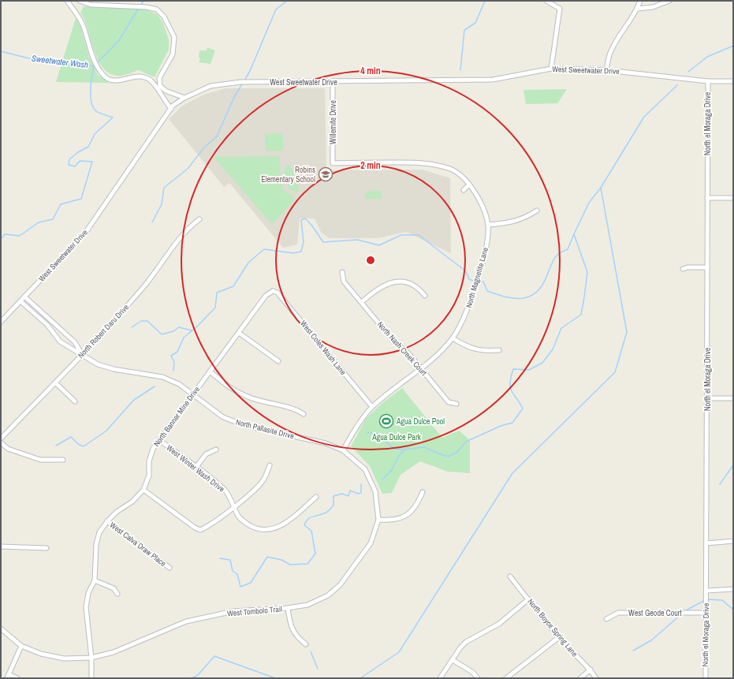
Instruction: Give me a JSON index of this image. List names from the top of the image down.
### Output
{
  "streets": {
    "street": [
      "West Sweetwater Drive",
      "Willemite Drive",
      "North el Moraga Drive",
      "North Magnetite Lane",
      "North Robert Daru Drive",
      "West Coles Wash Lane",
      "North Nash Creek Court",
      "North Banner Mine Drive",
      "North Pallasite Drive",
      "West Winter Wash Drive",
      "West Calva Draw Place",
      "West Tombolo Trail",
      "West Geode Court",
      "North Boyce Spring Lane"
    ]
  },
  "crossings": [
    ["West Sweetwater Drive", "Willemite Drive"],
    ["West Sweetwater Drive", "North el Moraga Drive"],
    ["West Sweetwater Drive", "North Pallasite Drive"],
    ["Willemite Drive", "North Magnetite Lane"],
    ["North el Moraga Drive", "West Geode Court"],
    ["North Magnetite Lane", "West Coles Wash Lane"],
    ["North Magnetite Lane", "North Nash Creek Court"],
    ["North Magnetite Lane", "North Pallasite Drive"],
    ["North Magnetite Lane", "West Tombolo Trail"],
    ["North Robert Daru Drive", "North Pallasite Drive"],
    ["West Coles Wash Lane", "North Banner Mine Drive"],
    ["North Banner Mine Drive", "North Pallasite Drive"],
    ["North Banner Mine Drive", "West Winter Wash Drive"],
    ["North Banner Mine Drive", "West Calva Draw Place"],
    ["North Banner Mine Drive", "West Tombolo Trail"],
    ["North Pallasite Drive", "West Tombolo Trail"]
  ],
  "water": ["Sweetwater Wash"],
  "parks": ["Agua Dulce Park"],
  "places": {
    "school or university": ["Robins Elementary School"],
    "sports": ["Agua Dulce Pool"]
  },
  "rings": ["4 min", "2 min"]
}
